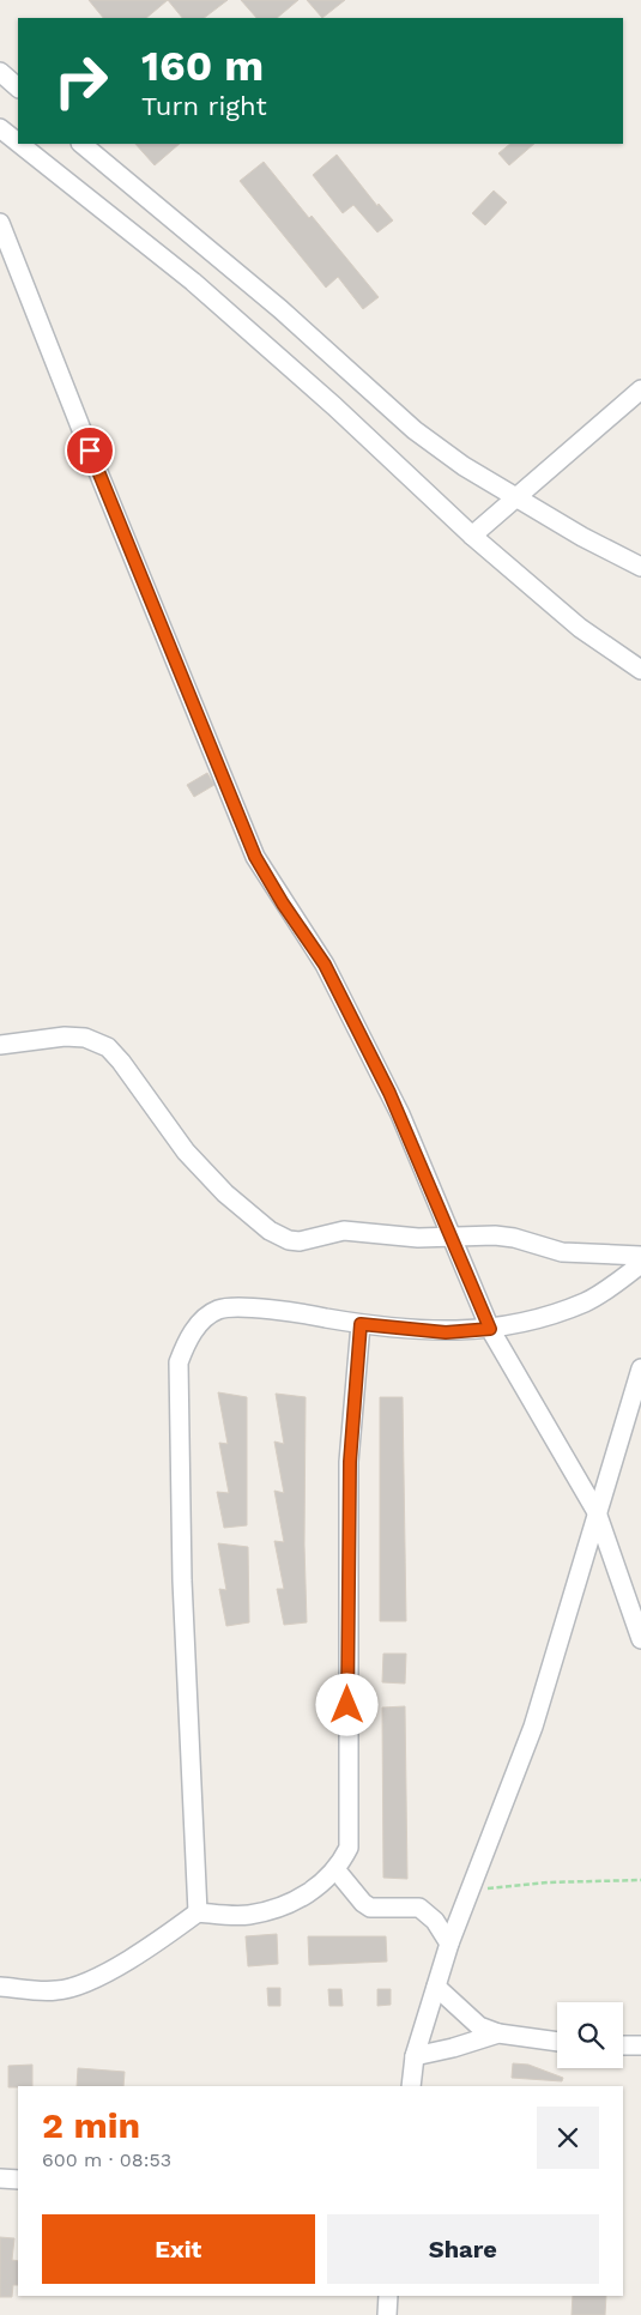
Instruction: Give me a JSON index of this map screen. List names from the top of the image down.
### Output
{
  "page": {
    "turn": ["160 m", "Turn right"],
    "heading": ["2 min", "600 m · 08:53"],
    "buttons": ["Exit", "Share"]
  }
}
